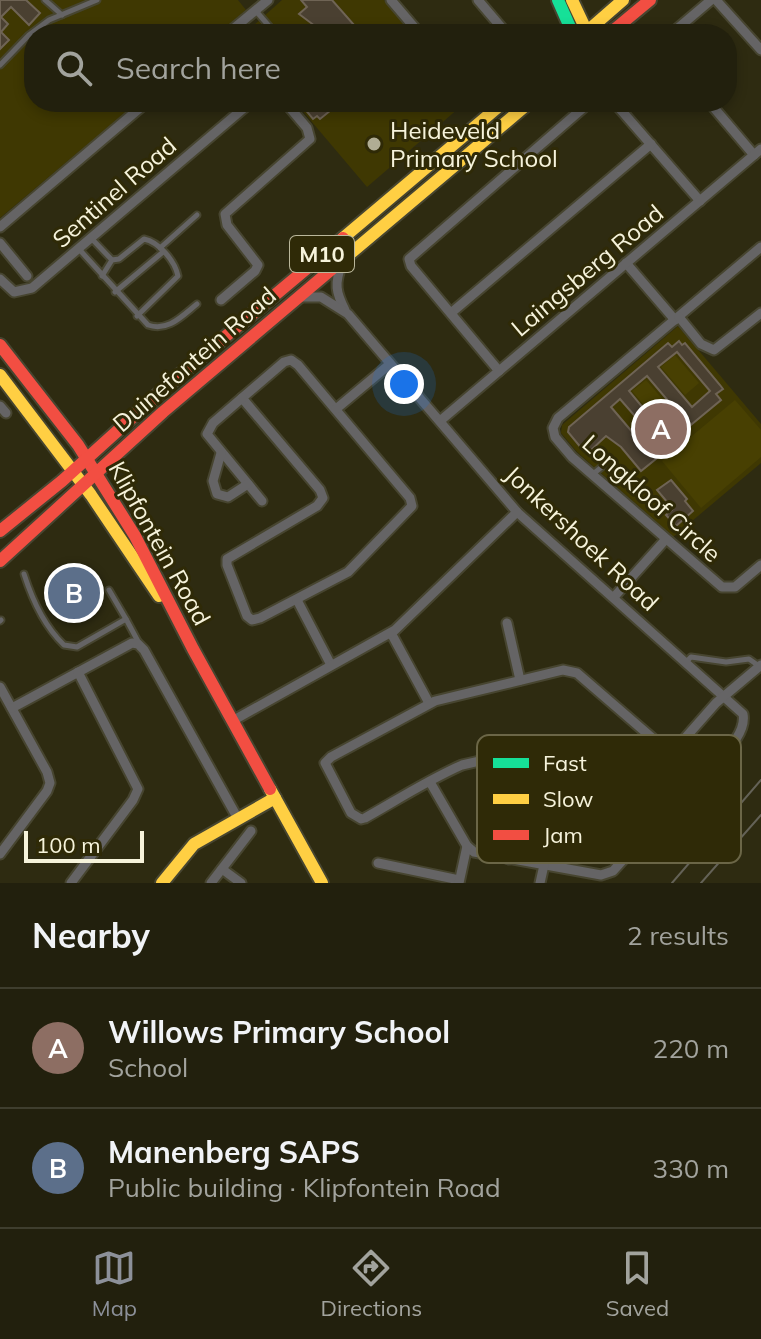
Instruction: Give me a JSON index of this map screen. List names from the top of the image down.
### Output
{
  "streets": {
    "main road": ["M10", "Duinefontein Road", "Klipfontein Road"],
    "street": [
      "Sentinel Road",
      "Laingsberg Road",
      "Longkloof Circle",
      "Jonkershoek Road"
    ]
  },
  "crossings": [
    ["Laingsberg Road", "Jonkershoek Road"],
    ["Duinefontein Road", "Jonkershoek Road"],
    ["Duinefontein Road", "Klipfontein Road"]
  ],
  "places": ["Heideveld Primary School"],
  "legend": ["Fast", "Slow", "Jam"],
  "scale_bar": "100 m",
  "page": {
    "search": "Search here",
    "pins": ["A", "B"],
    "scale": "100 m",
    "heading": ["Nearby", "2 results"],
    "list": [
      {
        "mark": "A",
        "name": "Willows Primary School",
        "note": "School",
        "value": "220 m"
      },
      {
        "mark": "B",
        "name": "Manenberg SAPS",
        "note": "Public building · Klipfontein Road",
        "value": "330 m"
      }
    ],
    "nav": ["Map", "Directions", "Saved"]
  }
}
